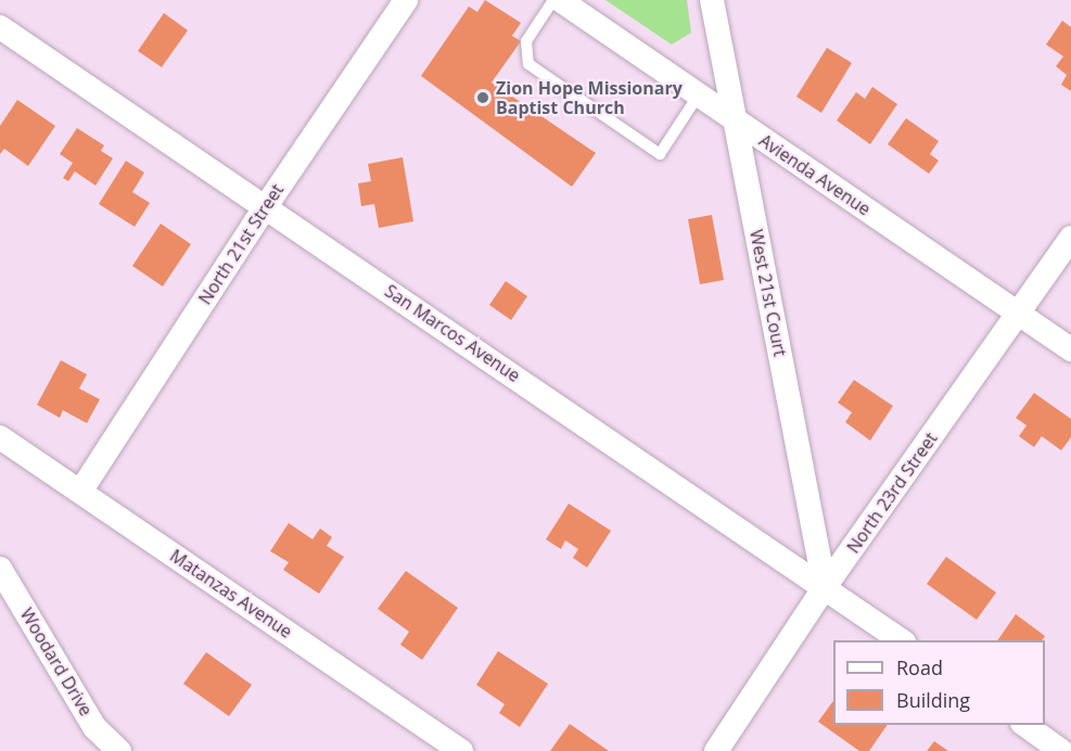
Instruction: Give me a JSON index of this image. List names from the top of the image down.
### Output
{
  "streets": {
    "street": [
      "Avienda Avenue",
      "North 21st Street",
      "West 21st Court",
      "San Marcos Avenue",
      "North 23rd Street",
      "Matanzas Avenue",
      "Woodard Drive"
    ]
  },
  "crossings": [
    ["Avienda Avenue", "West 21st Court"],
    ["Avienda Avenue", "North 23rd Street"],
    ["North 21st Street", "San Marcos Avenue"],
    ["North 21st Street", "Matanzas Avenue"],
    ["West 21st Court", "San Marcos Avenue"],
    ["West 21st Court", "North 23rd Street"],
    ["San Marcos Avenue", "North 23rd Street"]
  ],
  "places": ["Zion Hope Missionary Baptist Church"],
  "legend": ["Road", "Building"]
}
